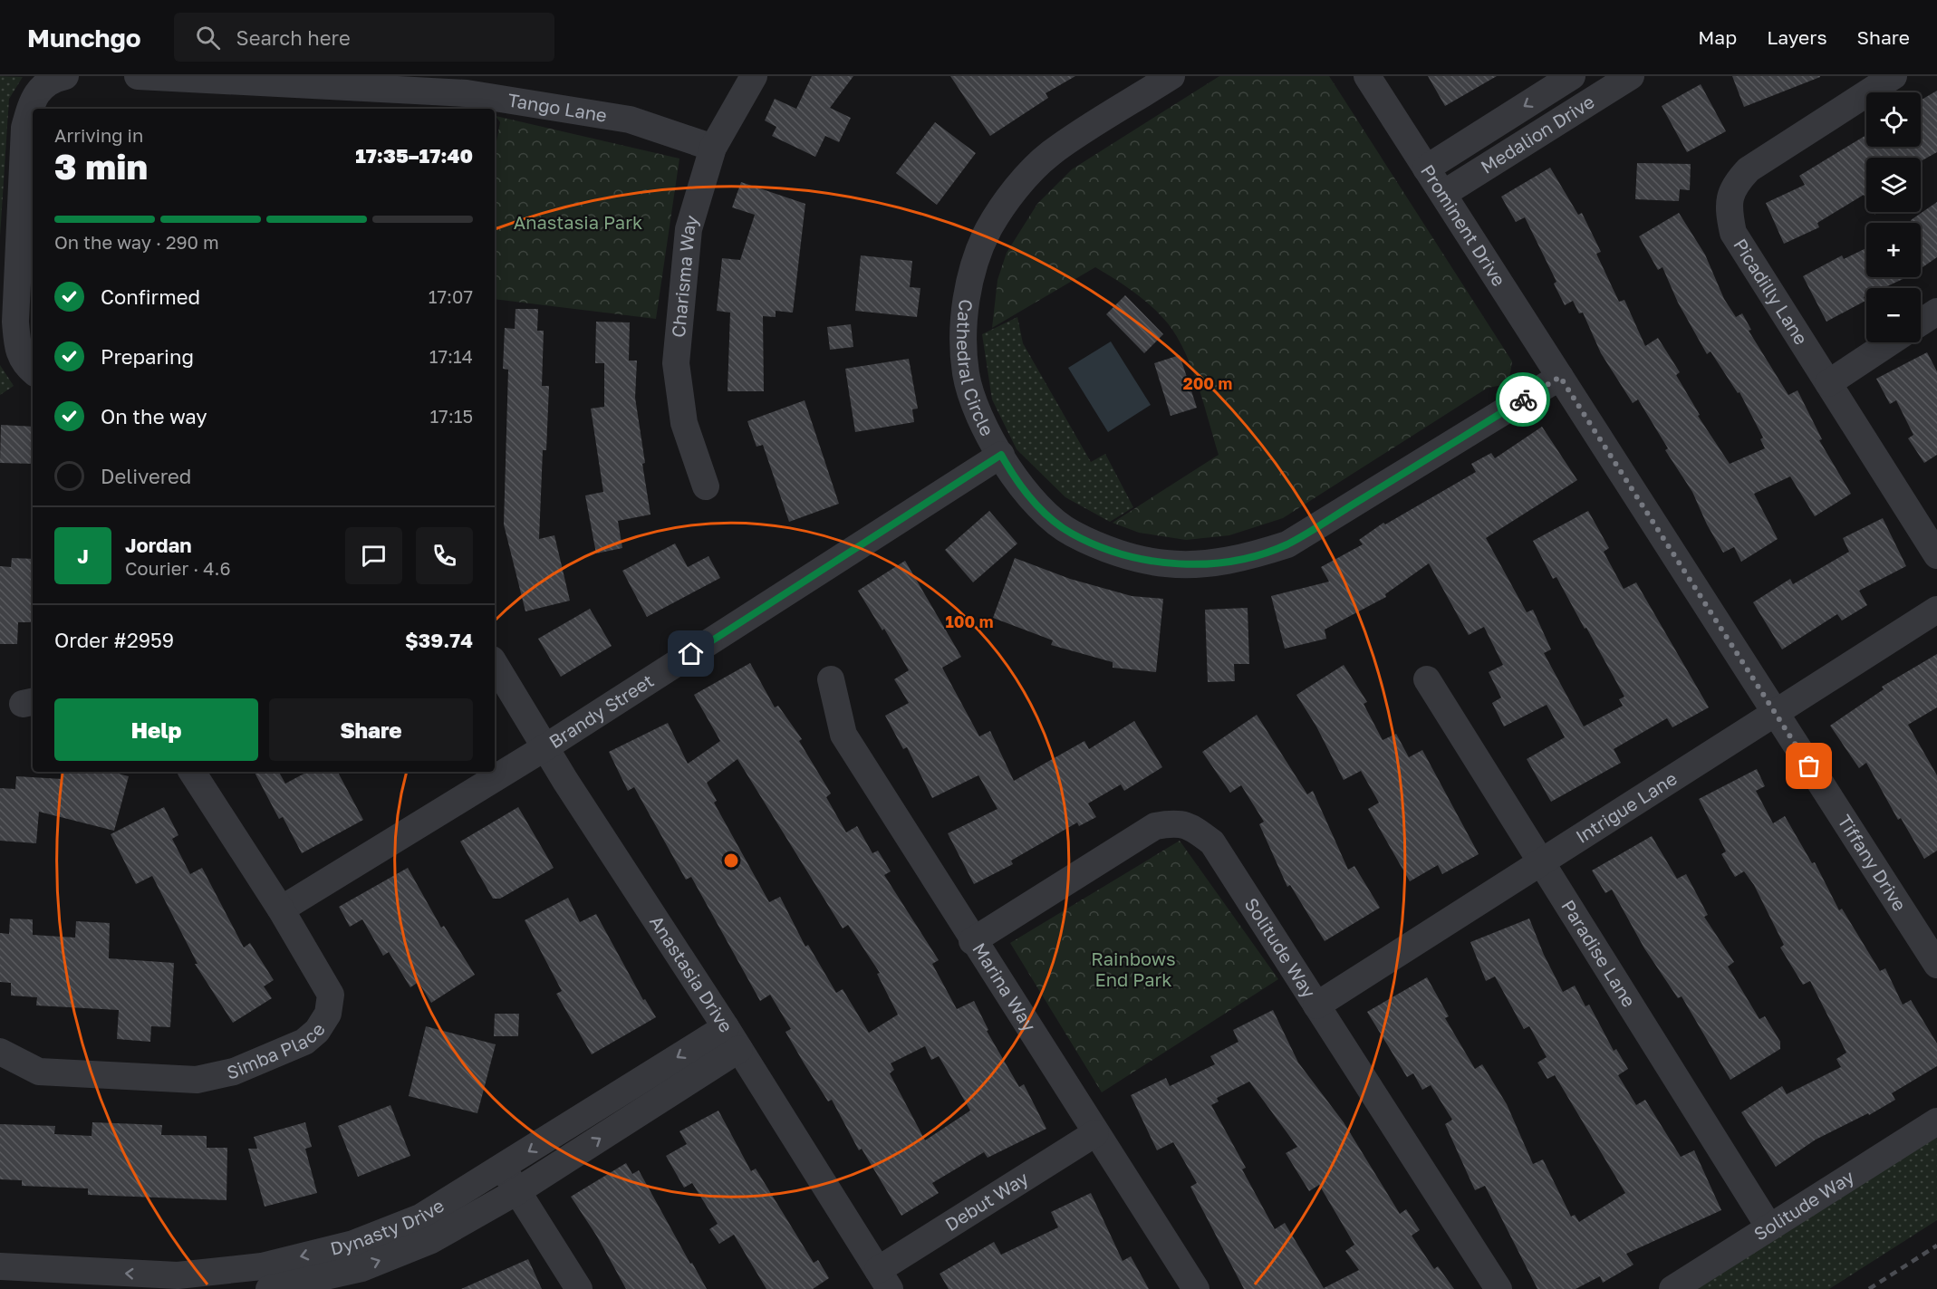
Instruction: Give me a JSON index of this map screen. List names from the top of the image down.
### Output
{
  "streets": {
    "street": [
      "Tango Lane",
      "Medalion Drive",
      "Prominent Drive",
      "Charisma Way",
      "Picadilly Lane",
      "Cathedral Circle",
      "Brandy Street",
      "Intrigue Lane",
      "Tiffany Drive",
      "Solitude Way",
      "Paradise Lane",
      "Anastasia Drive",
      "Marina Way",
      "Simba Place",
      "Debut Way",
      "Dynasty Drive"
    ]
  },
  "crossings": [
    ["Tango Lane", "Charisma Way"],
    ["Medalion Drive", "Prominent Drive"],
    ["Prominent Drive", "Cathedral Circle"],
    ["Prominent Drive", "Tiffany Drive"],
    ["Cathedral Circle", "Brandy Street"],
    ["Cathedral Circle", "Tiffany Drive"],
    ["Brandy Street", "Anastasia Drive"],
    ["Brandy Street", "Simba Place"],
    ["Intrigue Lane", "Tiffany Drive"],
    ["Intrigue Lane", "Solitude Way"],
    ["Intrigue Lane", "Paradise Lane"],
    ["Solitude Way", "Paradise Lane"],
    ["Solitude Way", "Marina Way"],
    ["Anastasia Drive", "Debut Way"],
    ["Anastasia Drive", "Dynasty Drive"],
    ["Marina Way", "Debut Way"]
  ],
  "parks": ["Anastasia Park", "Rainbows End Park"],
  "page": {
    "header": "Munchgo",
    "search": "Search here",
    "nav": ["Map", "Layers", "Share"],
    "map_buttons": ["+", "−"],
    "heading": ["3 min", "Arriving in", "17:35–17:40"],
    "panel": [
      "Jordan",
      "Courier · 4.6",
      "Order #2959",
      "$39.74"
    ],
    "bar": "On the way · 290 m",
    "list": [
      ["Confirmed", "17:07"],
      ["Preparing", "17:14"],
      ["On the way", "17:15"],
      "Delivered"
    ],
    "round": "J",
    "buttons": ["Help", "Share"]
  },
  "rings": ["200 m", "100 m"]
}
